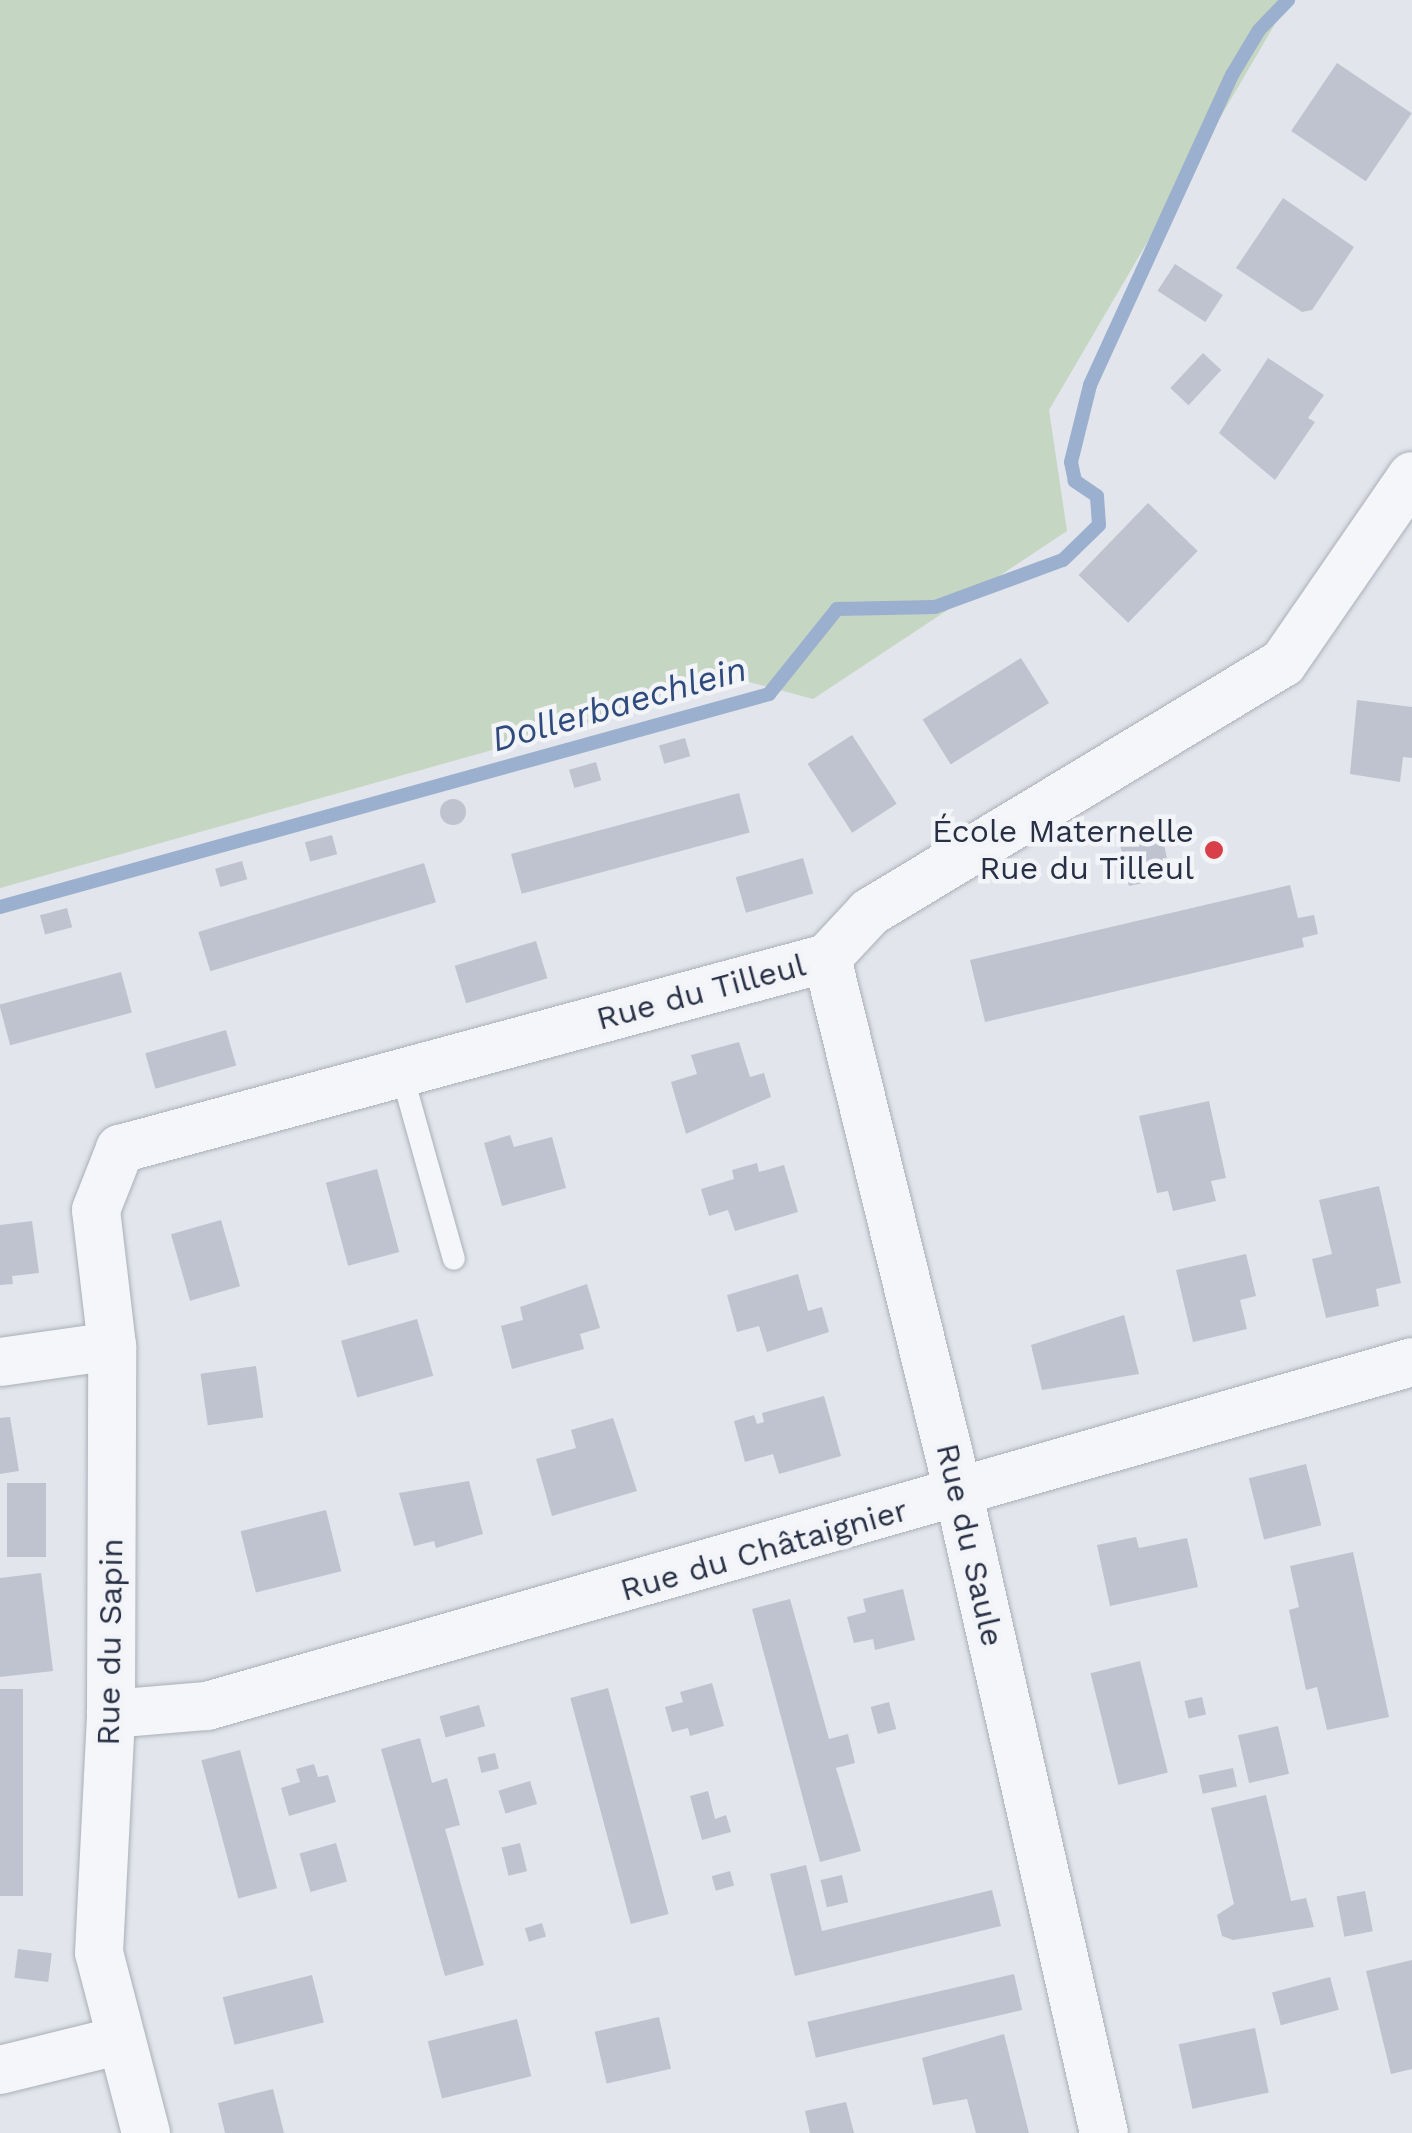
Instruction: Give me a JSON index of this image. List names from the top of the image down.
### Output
{
  "streets": {
    "street": [
      "Rue du Tilleul",
      "Rue du Saule",
      "Rue du Châtaignier",
      "Rue du Sapin"
    ]
  },
  "crossings": [
    ["Rue du Tilleul", "Rue du Saule"],
    ["Rue du Tilleul", "Rue du Sapin"],
    ["Rue du Saule", "Rue du Châtaignier"],
    ["Rue du Châtaignier", "Rue du Sapin"]
  ],
  "water": ["Dollerbaechlein"],
  "places": ["École Maternelle Rue du Tilleul"]
}
